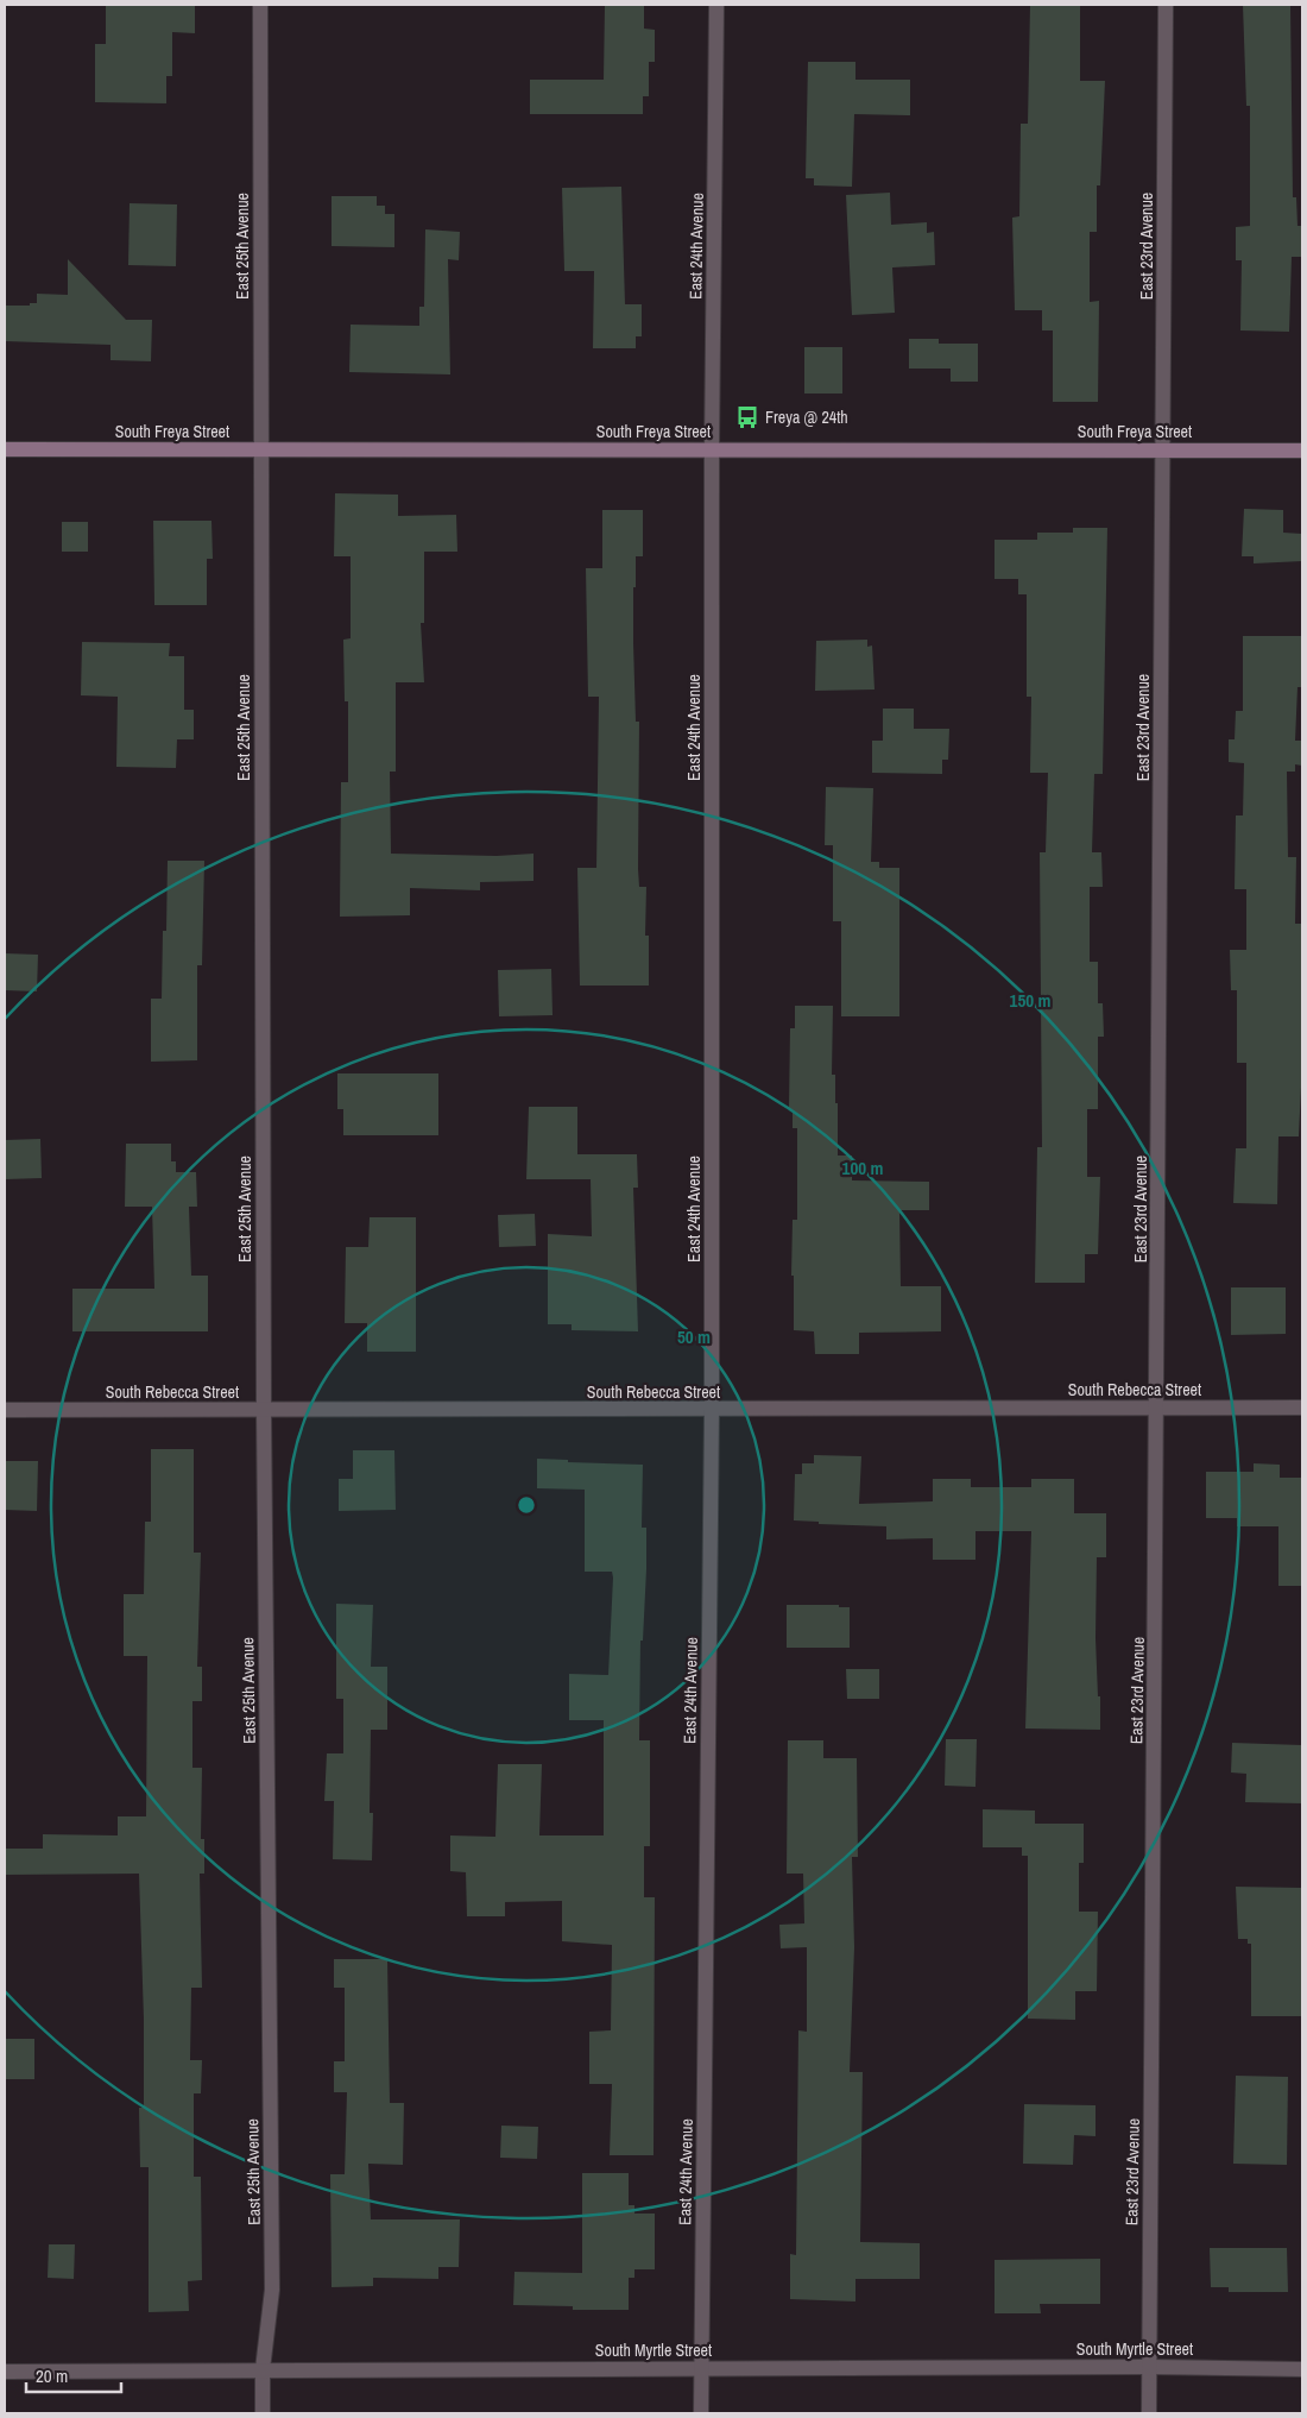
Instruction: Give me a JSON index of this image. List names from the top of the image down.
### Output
{
  "streets": {
    "main road": ["South Freya Street"],
    "street": [
      "East 25th Avenue",
      "East 24th Avenue",
      "East 23rd Avenue",
      "South Rebecca Street",
      "South Myrtle Street"
    ]
  },
  "crossings": [
    ["East 25th Avenue", "South Freya Street"],
    ["East 25th Avenue", "South Rebecca Street"],
    ["East 25th Avenue", "South Myrtle Street"],
    ["East 24th Avenue", "South Freya Street"],
    ["East 24th Avenue", "South Rebecca Street"],
    ["East 24th Avenue", "South Myrtle Street"],
    ["East 23rd Avenue", "South Freya Street"],
    ["East 23rd Avenue", "South Rebecca Street"],
    ["East 23rd Avenue", "South Myrtle Street"]
  ],
  "places": {
    "bus stop": ["Freya @ 24th"]
  },
  "scale_bar": "20 m",
  "rings": ["150 m", "100 m", "50 m"]
}
